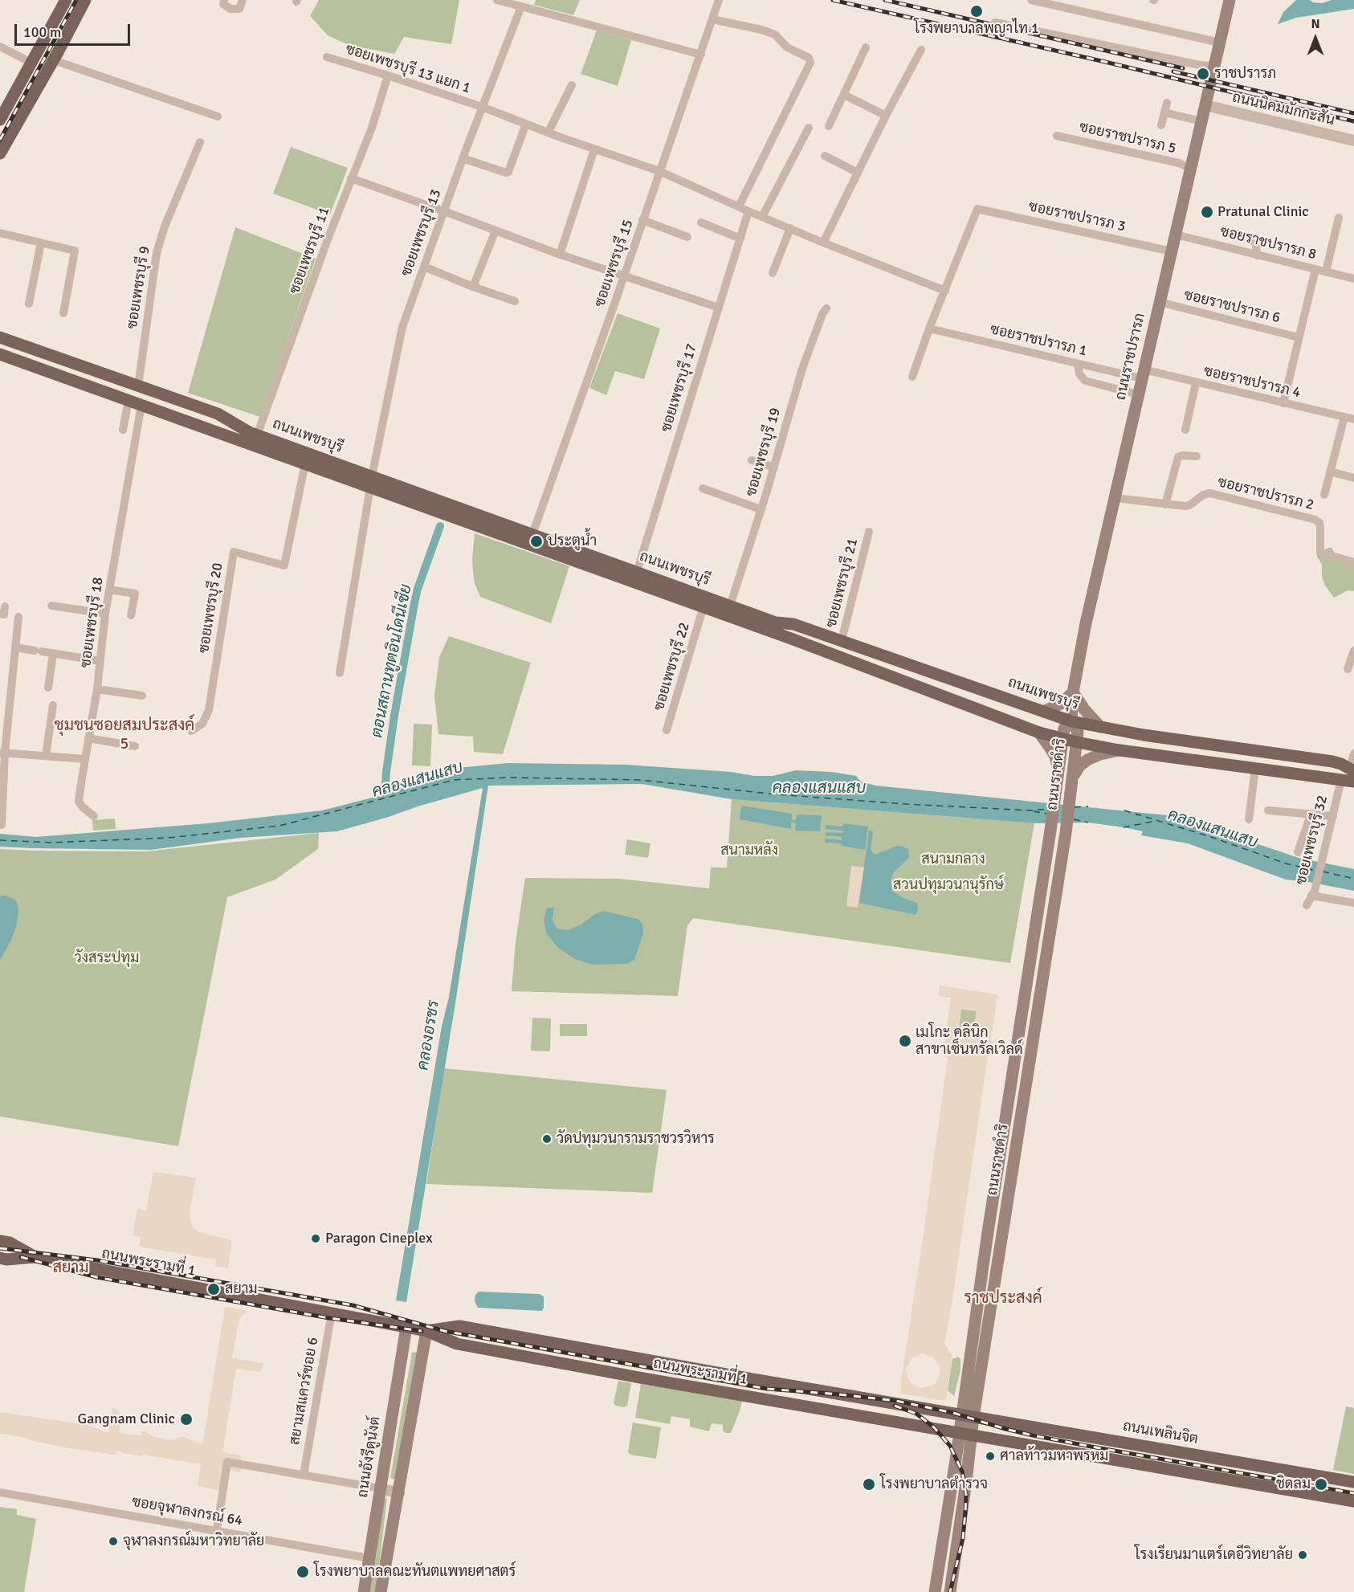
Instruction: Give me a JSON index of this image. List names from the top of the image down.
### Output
{
  "streets": {
    "main road": [
      "ถนนราชปรารภ",
      "ถนนเพชรบุรี",
      "ถนนราชดำริ",
      "ถนนพระรามที่ 1",
      "ถนนเพลินจิต",
      "ถนนอังรีดูนังต์"
    ],
    "street": [
      "ซอยเพชรบุรี 13 แยก 1",
      "ถนนนิคมมักกะสัน",
      "ซอยราชปรารภ 5",
      "ซอยราชปรารภ 3",
      "ซอยเพชรบุรี 13",
      "ซอยราชปรารภ 8",
      "ซอยเพชรบุรี 11",
      "ซอยเพชรบุรี 15",
      "ซอยเพชรบุรี 9",
      "ซอยราชปรารภ 6",
      "ซอยราชปรารภ 1",
      "ซอยราชปรารภ 4",
      "ซอยเพชรบุรี 17",
      "ซอยเพชรบุรี 19",
      "ซอยราชปรารภ 2",
      "ซอยเพชรบุรี 21",
      "ซอยเพชรบุรี 20",
      "ซอยเพชรบุรี 18",
      "ซอยเพชรบุรี 22",
      "ซอยเพชรบุรี 32",
      "สยามสแควร์ซอย 6",
      "ซอยจุฬาลงกรณ์ 64"
    ]
  },
  "crossings": [
    ["ซอยเพชรบุรี 13 แยก 1", "ซอยราชปรารภ 3"],
    ["ซอยเพชรบุรี 13 แยก 1", "ซอยเพชรบุรี 13"],
    ["ซอยเพชรบุรี 13 แยก 1", "ซอยเพชรบุรี 11"],
    ["ซอยเพชรบุรี 13 แยก 1", "ซอยเพชรบุรี 15"],
    ["ซอยเพชรบุรี 13 แยก 1", "ซอยเพชรบุรี 17"],
    ["ถนนนิคมมักกะสัน", "ถนนราชปรารภ"],
    ["ซอยราชปรารภ 5", "ถนนราชปรารภ"],
    ["ซอยราชปรารภ 3", "ถนนราชปรารภ"],
    ["ซอยเพชรบุรี 13", "ถนนเพชรบุรี"],
    ["ซอยราชปรารภ 8", "ถนนราชปรารภ"],
    ["ซอยเพชรบุรี 11", "ถนนเพชรบุรี"],
    ["ซอยเพชรบุรี 15", "ถนนเพชรบุรี"],
    ["ซอยเพชรบุรี 9", "ถนนเพชรบุรี"],
    ["ซอยราชปรารภ 6", "ถนนราชปรารภ"],
    ["ซอยราชปรารภ 1", "ถนนราชปรารภ"],
    ["ซอยราชปรารภ 1", "ซอยราชปรารภ 4"],
    ["ถนนราชปรารภ", "ซอยราชปรารภ 4"],
    ["ถนนราชปรารภ", "ถนนเพชรบุรี"],
    ["ถนนราชปรารภ", "ซอยราชปรารภ 2"],
    ["ถนนราชปรารภ", "ถนนราชดำริ"],
    ["ซอยเพชรบุรี 17", "ถนนเพชรบุรี"],
    ["ถนนเพชรบุรี", "ซอยเพชรบุรี 19"],
    ["ถนนเพชรบุรี", "ซอยเพชรบุรี 21"],
    ["ถนนเพชรบุรี", "ซอยเพชรบุรี 20"],
    ["ถนนเพชรบุรี", "ซอยเพชรบุรี 18"],
    ["ถนนเพชรบุรี", "ซอยเพชรบุรี 22"],
    ["ถนนเพชรบุรี", "ถนนราชดำริ"],
    ["ถนนเพชรบุรี", "ซอยเพชรบุรี 32"],
    ["ถนนราชดำริ", "ถนนพระรามที่ 1"],
    ["ถนนราชดำริ", "ถนนเพลินจิต"],
    ["ถนนพระรามที่ 1", "สยามสแควร์ซอย 6"],
    ["ถนนพระรามที่ 1", "ถนนเพลินจิต"],
    ["ถนนพระรามที่ 1", "ถนนอังรีดูนังต์"],
    ["ถนนอังรีดูนังต์", "ซอยจุฬาลงกรณ์ 64"]
  ],
  "districts": ["ชุมชนซอยสมประสงค์ 5", "สยาม", "ราชประสงค์"],
  "water": ["ตอนสถานทูตอินโดนีเซีย", "คลองแสนแสบ", "คลองอรชร"],
  "parks": [
    "สนามหลัง",
    "สนามกลาง",
    "สวนปทุมวนานุรักษ์",
    "วังสระปทุม"
  ],
  "places": [
    "โรงพยาบาลพญาไท 1",
    "ราชปรารภ",
    "Pratunal Clinic",
    "ประตูน้ำ",
    "เมโกะ คลินิก สาขาเซ็นทรัลเวิลด์",
    "วัดปทุมวนารามราชวรวิหาร",
    "Paragon Cineplex",
    "สยาม",
    "Gangnam Clinic",
    "ศาลท้าวมหาพรหม",
    "โรงพยาบาลตำรวจ",
    "ชิดลม",
    "จุฬาลงกรณ์มหาวิทยาลัย",
    "โรงเรียนมาแตร์เดอีวิทยาลัย",
    "โรงพยาบาลคณะทันตแพทยศาสตร์"
  ],
  "scale_bar": "100 m",
  "north": "top"
}
